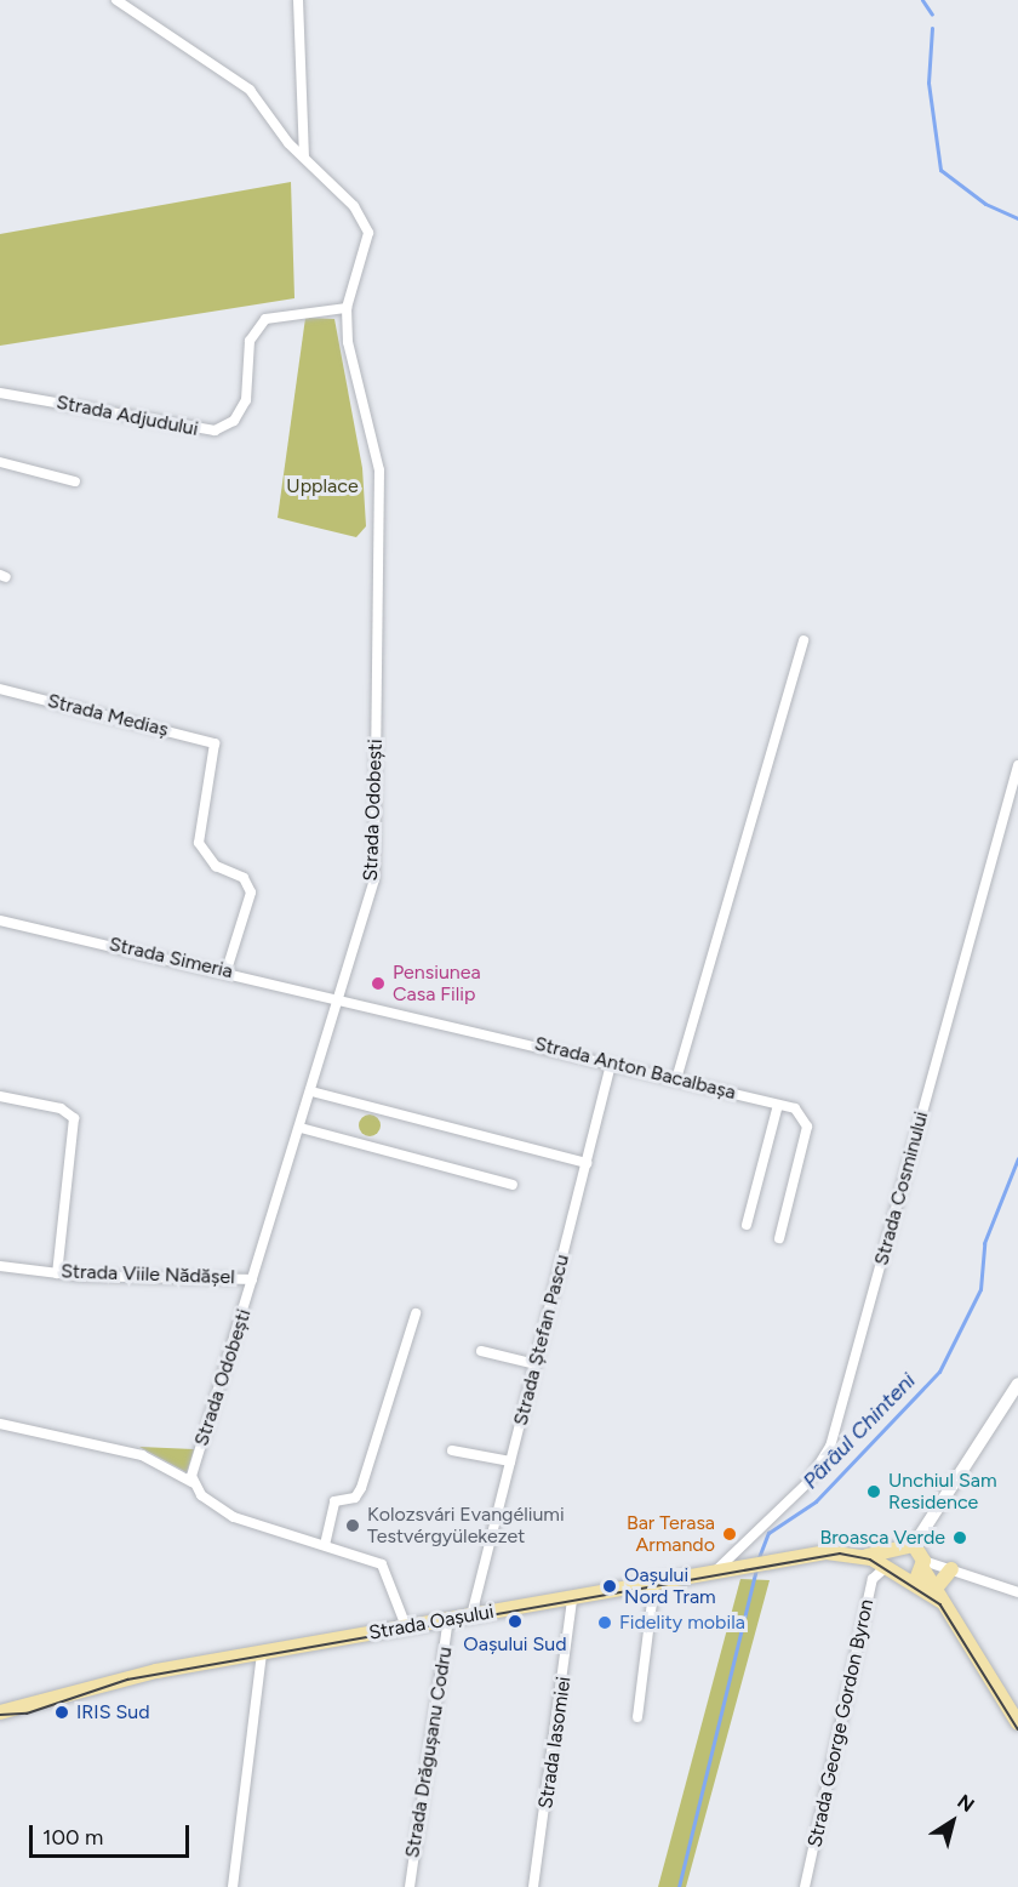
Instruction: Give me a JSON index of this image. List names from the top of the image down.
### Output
{
  "streets": {
    "main road": ["Strada Oașului"],
    "street": [
      "Strada Adjudului",
      "Strada Mediaș",
      "Strada Odobești",
      "Strada Simeria",
      "Strada Anton Bacalbașa",
      "Strada Cosminului",
      "Strada Viile Nădășel",
      "Strada Ștefan Pascu",
      "Strada George Gordon Byron",
      "Strada Iasomiei",
      "Strada Drăgușanu Codru"
    ]
  },
  "crossings": [
    ["Strada Adjudului", "Strada Odobești"],
    ["Strada Mediaș", "Strada Simeria"],
    ["Strada Odobești", "Strada Simeria"],
    ["Strada Odobești", "Strada Anton Bacalbașa"],
    ["Strada Odobești", "Strada Viile Nădășel"],
    ["Strada Simeria", "Strada Anton Bacalbașa"],
    ["Strada Anton Bacalbașa", "Strada Ștefan Pascu"],
    ["Strada Cosminului", "Strada Oașului"],
    ["Strada Ștefan Pascu", "Strada Oașului"],
    ["Strada Oașului", "Strada Iasomiei"],
    ["Strada Oașului", "Strada Drăgușanu Codru"]
  ],
  "water": ["Pârâul Chinteni"],
  "parks": ["Upplace"],
  "places": [
    "Pensiunea Casa Filip",
    "Unchiul Sam Residence",
    "Kolozsvári Evangéliumi Testvérgyülekezet",
    "Bar Terasa Armando",
    "Broasca Verde",
    "Oașului Nord Tram",
    "Oașului Sud",
    "Fidelity mobila",
    "IRIS Sud"
  ],
  "scale_bar": "100 m",
  "north": "top right"
}
